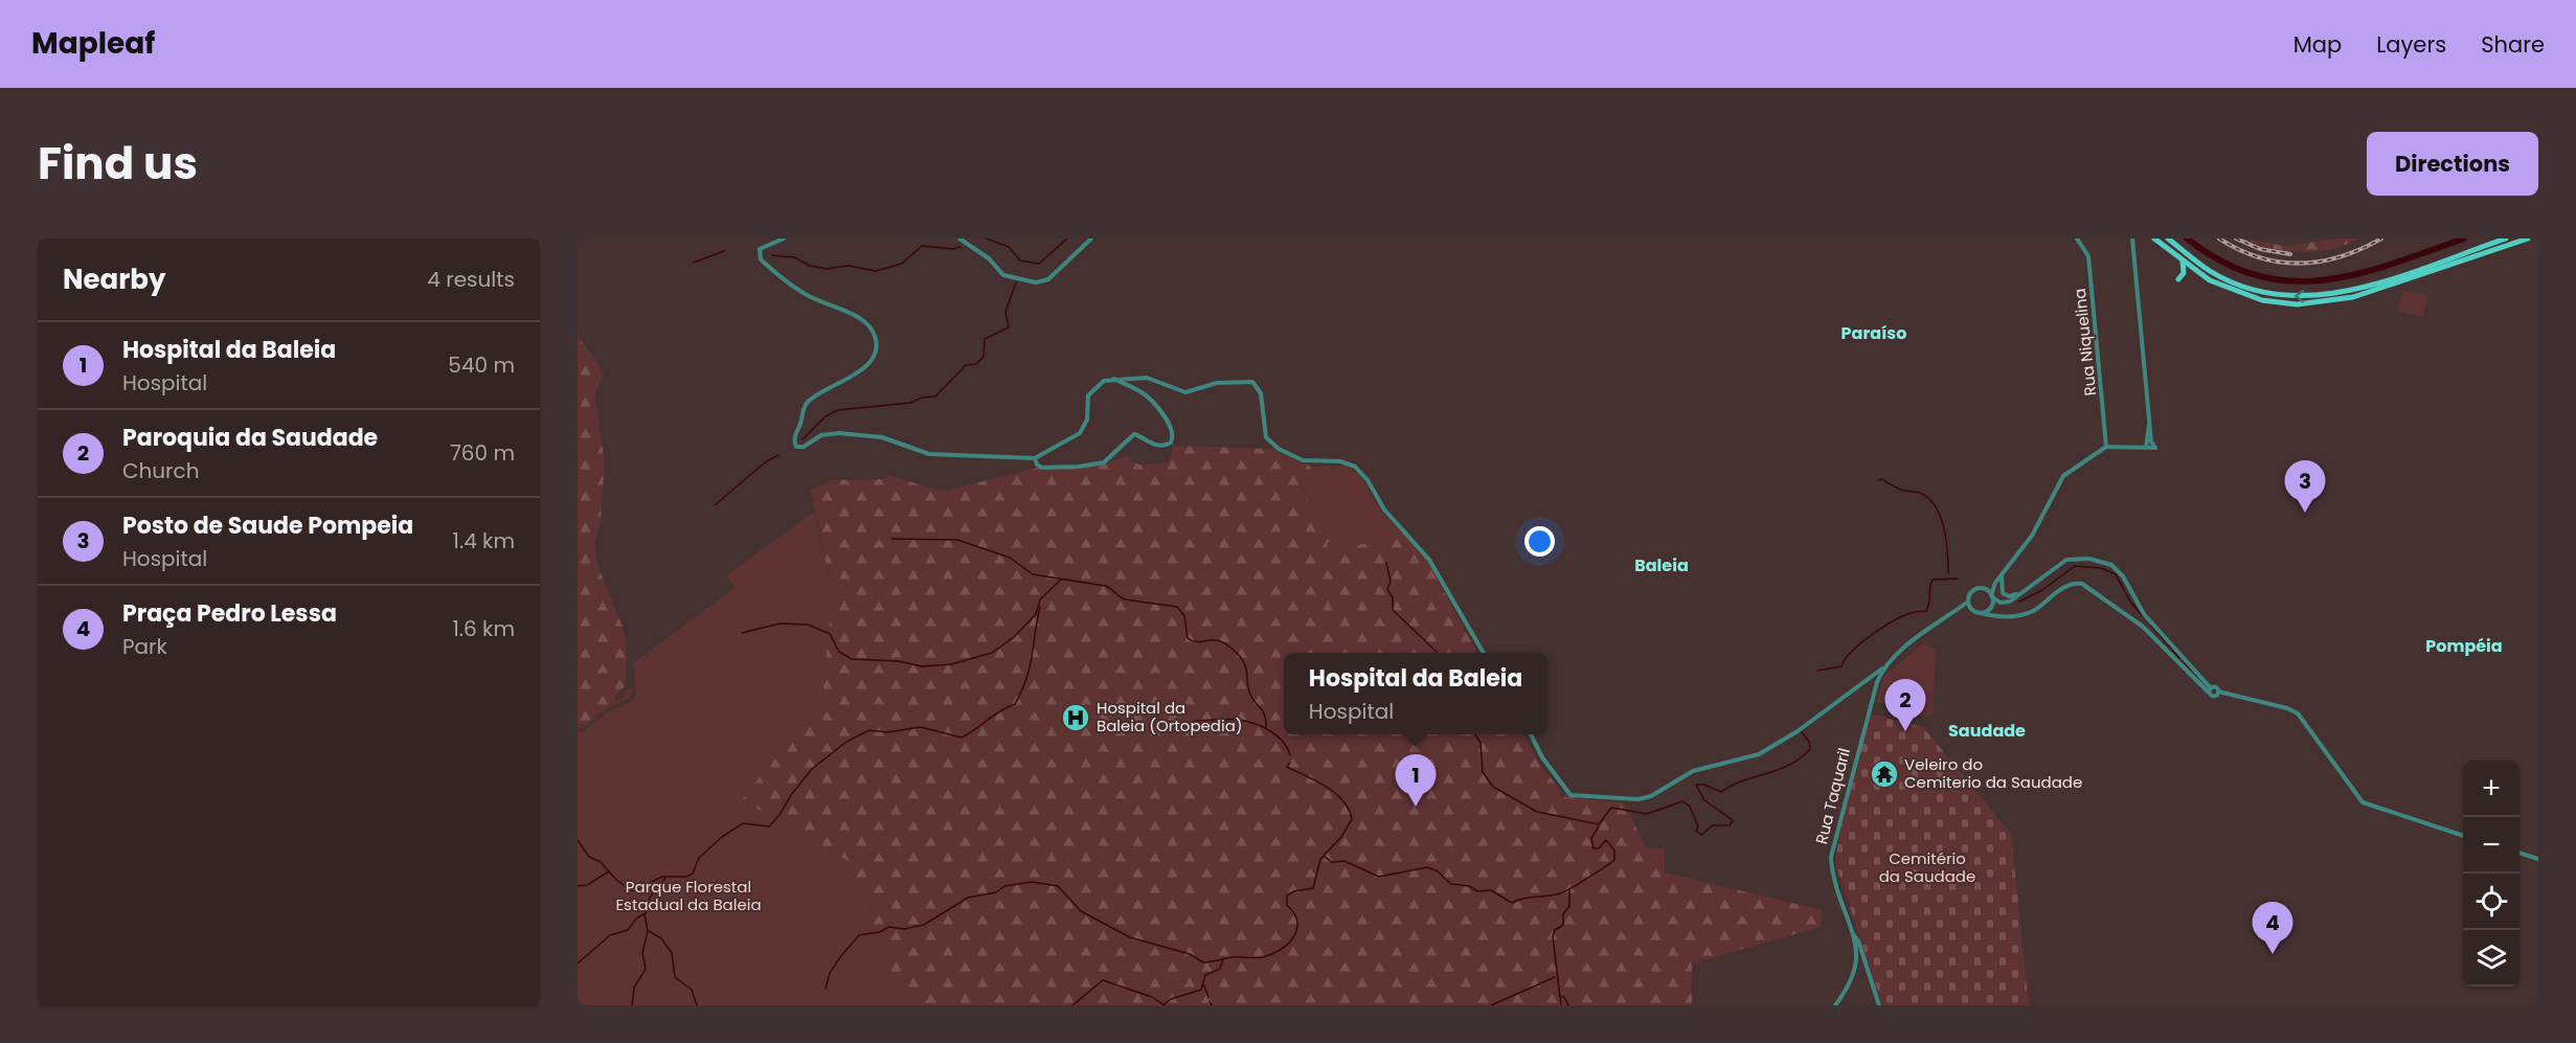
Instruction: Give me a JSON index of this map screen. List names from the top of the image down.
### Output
{
  "streets": {
    "street": ["Rua Niquelina", "Rua Taquaril"]
  },
  "districts": [
    "Paraíso",
    "Baleia",
    "Pompéia",
    "Saudade"
  ],
  "parks": ["Cemitério da Saudade", "Parque Florestal Estadual da Baleia"],
  "places": {
    "hospital": ["Hospital da Baleia (Ortopedia)"],
    "temple": ["Veleiro do Cemiterio da Saudade"]
  },
  "page": {
    "header": "Mapleaf",
    "nav": ["Map", "Layers", "Share"],
    "title": "Find us",
    "buttons": "Directions",
    "heading": ["Nearby", "4 results"],
    "list": [
      {
        "mark": "1",
        "name": "Hospital da Baleia",
        "note": "Hospital",
        "value": "540 m"
      },
      {
        "mark": "2",
        "name": "Paroquia da Saudade",
        "note": "Church",
        "value": "760 m"
      },
      {
        "mark": "3",
        "name": "Posto de Saude Pompeia",
        "note": "Hospital",
        "value": "1.4 km"
      },
      {
        "mark": "4",
        "name": "Praça Pedro Lessa",
        "note": "Park",
        "value": "1.6 km"
      }
    ],
    "pins": [
      "3",
      "2",
      "1",
      "4"
    ],
    "popup": ["Hospital da Baleia", "Hospital"],
    "map_buttons": ["+", "−"]
  }
}
